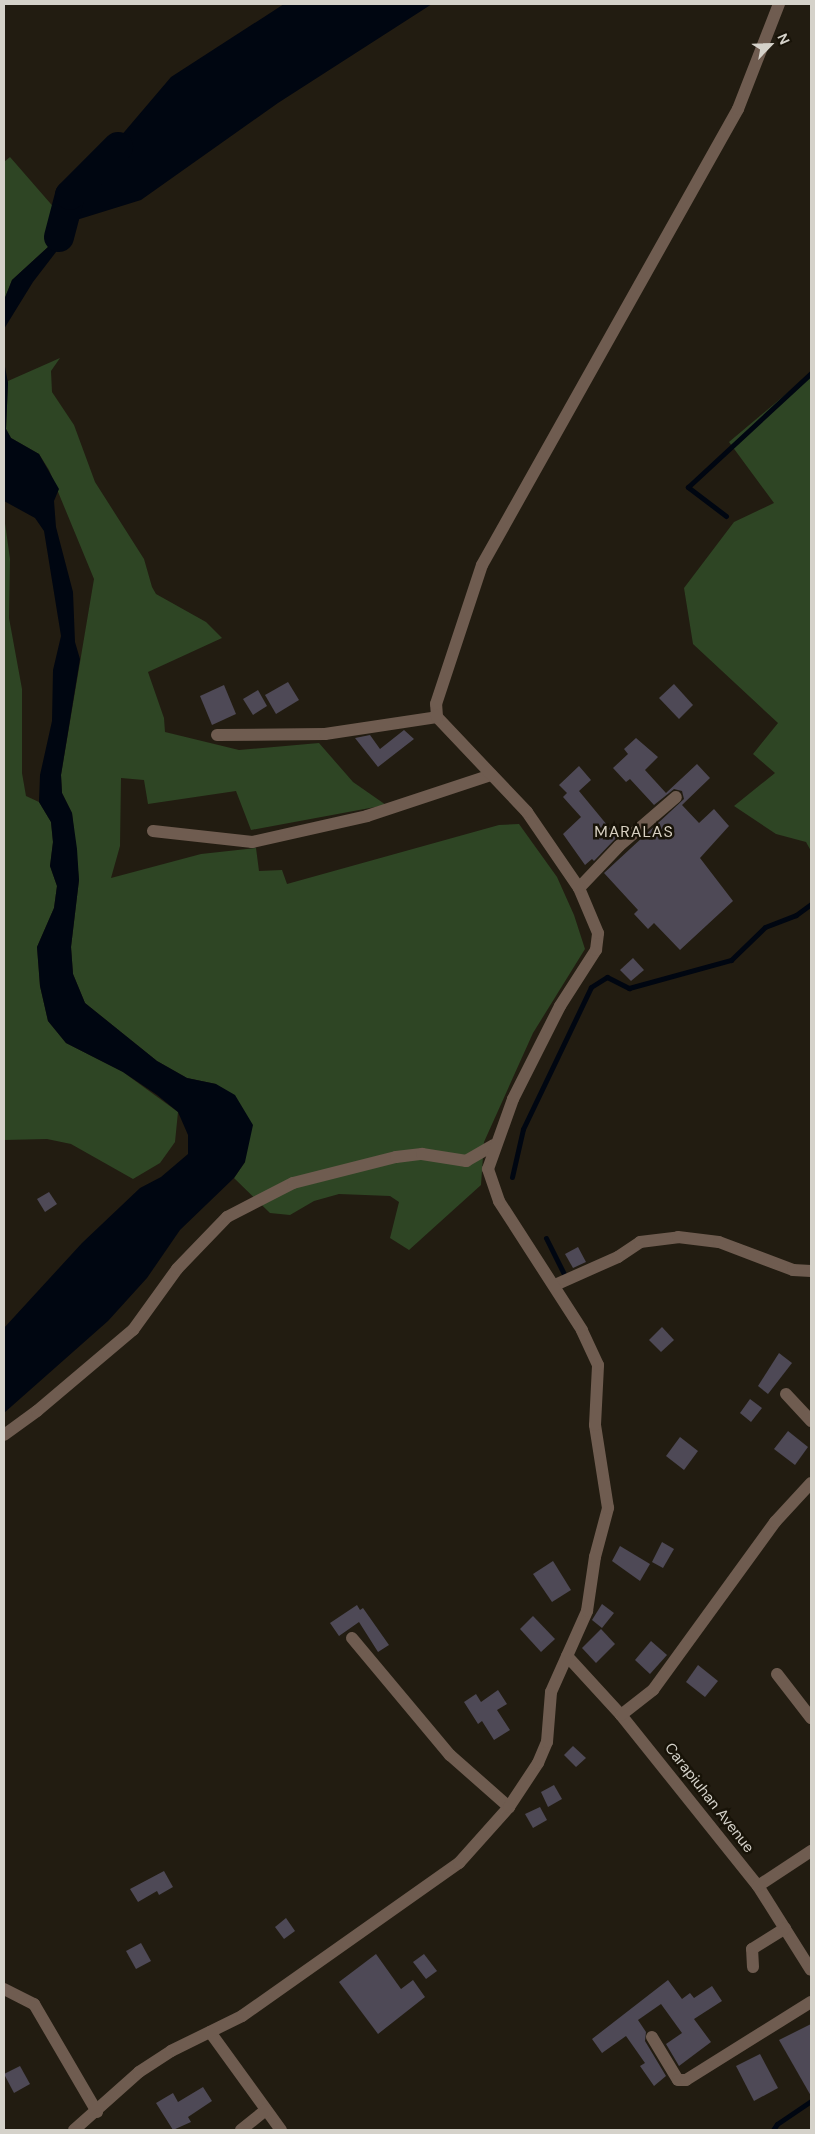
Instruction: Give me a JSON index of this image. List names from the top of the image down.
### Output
{
  "streets": {
    "street": ["Carapiuhan Avenue"]
  },
  "districts": ["MARALAS"],
  "north": "top right"
}
